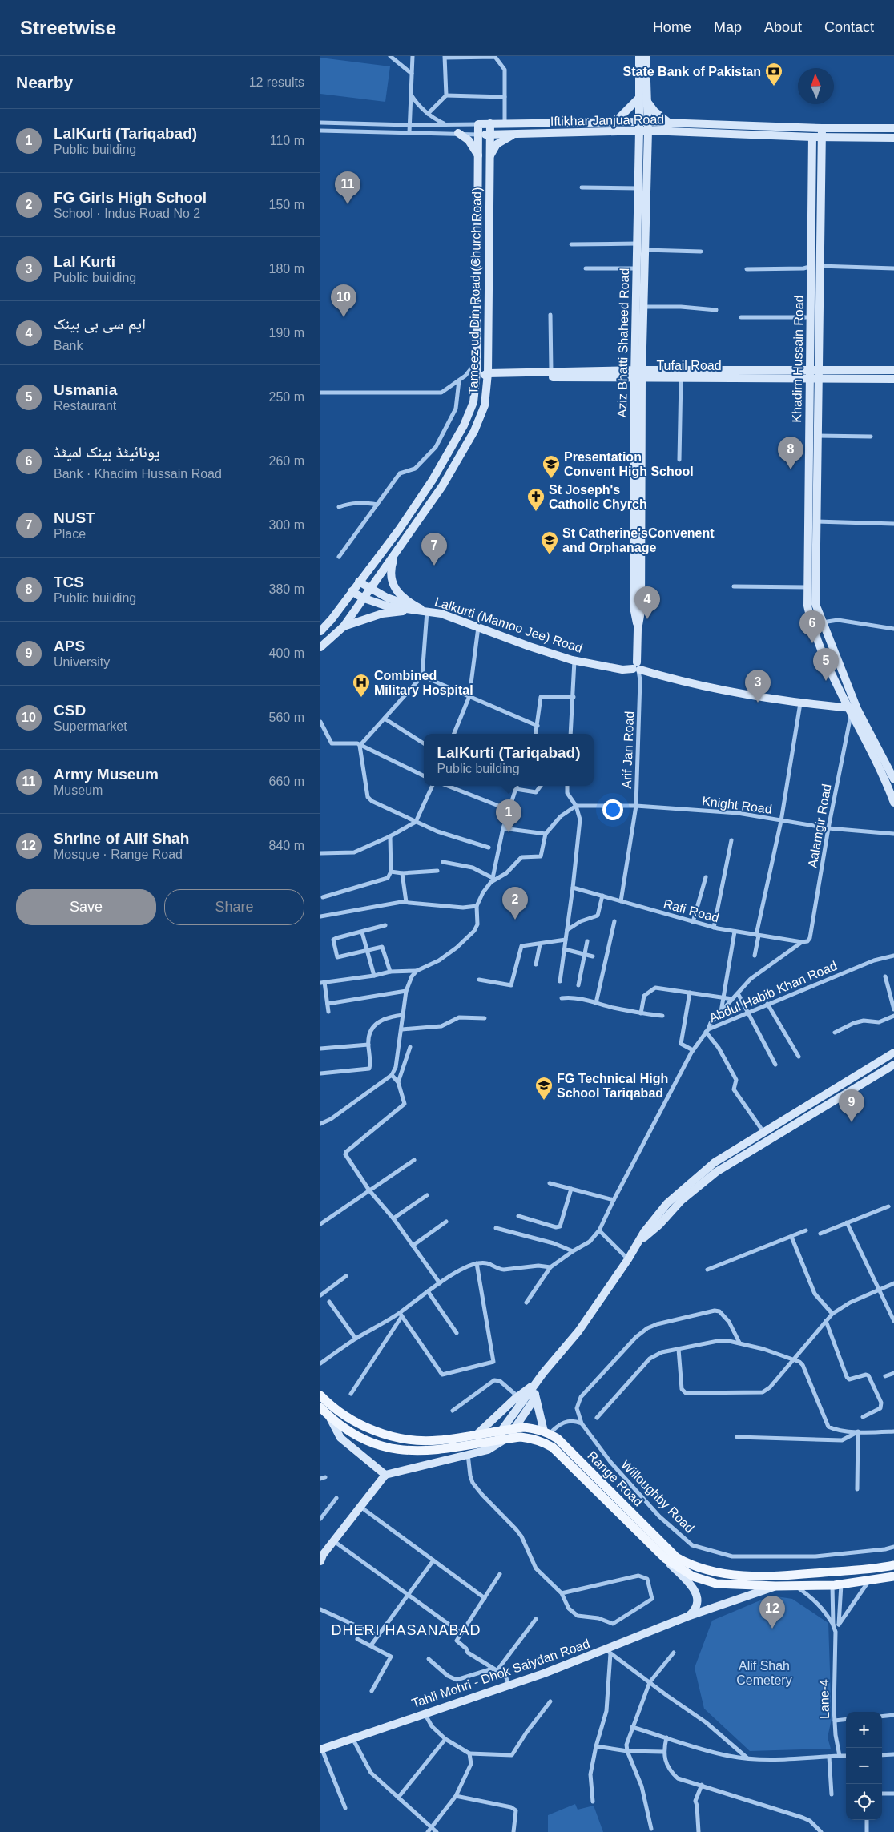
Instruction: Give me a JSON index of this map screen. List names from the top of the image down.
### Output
{
  "streets": {
    "main road": [
      "Iftikhar Janjua Road",
      "Tameez ud Din Road (Church Road)",
      "Aziz Bhatti Shaheed Road",
      "Khadim Hussain Road",
      "Tufail Road",
      "Lalkurti (Mamoo Jee) Road",
      "Range Road",
      "Tahli Mohri - Dhok Saiydan Road"
    ],
    "street": [
      "Arif Jan Road",
      "Knight Road",
      "Aalamgir Road",
      "Rafi Road",
      "Abdul Habib Khan Road",
      "Willoughby Road",
      "Lane-4"
    ]
  },
  "crossings": [
    ["Iftikhar Janjua Road", "Tameez ud Din Road (Church Road)"],
    ["Iftikhar Janjua Road", "Aziz Bhatti Shaheed Road"],
    ["Iftikhar Janjua Road", "Khadim Hussain Road"],
    ["Tameez ud Din Road (Church Road)", "Tufail Road"],
    ["Tameez ud Din Road (Church Road)", "Lalkurti (Mamoo Jee) Road"],
    ["Aziz Bhatti Shaheed Road", "Tufail Road"],
    ["Aziz Bhatti Shaheed Road", "Lalkurti (Mamoo Jee) Road"],
    ["Aziz Bhatti Shaheed Road", "Arif Jan Road"],
    ["Khadim Hussain Road", "Tufail Road"],
    ["Khadim Hussain Road", "Lalkurti (Mamoo Jee) Road"],
    ["Khadim Hussain Road", "Aalamgir Road"],
    ["Lalkurti (Mamoo Jee) Road", "Arif Jan Road"],
    ["Lalkurti (Mamoo Jee) Road", "Aalamgir Road"],
    ["Arif Jan Road", "Knight Road"],
    ["Arif Jan Road", "Rafi Road"],
    ["Knight Road", "Aalamgir Road"],
    ["Aalamgir Road", "Rafi Road"]
  ],
  "districts": ["DHERI HASANABAD"],
  "parks": ["Alif Shah Cemetery"],
  "places": {
    "bank": ["State Bank of Pakistan"],
    "school or university": ["Presentation Convent High School", "St Catherine'sConvenent and Orphanage", "FG Technical High School Tariqabad"],
    "church": ["St Joseph's Catholic Chyrch"],
    "hospital": ["Combined Military Hospital"]
  },
  "north": "top",
  "page": {
    "header": "Streetwise",
    "nav": [
      "Home",
      "Map",
      "About",
      "Contact"
    ],
    "heading": ["Nearby", "12 results"],
    "list": [
      {
        "mark": "1",
        "name": "LalKurti (Tariqabad)",
        "note": "Public building",
        "value": "110 m"
      },
      {
        "mark": "2",
        "name": "FG Girls High School",
        "note": "School · Indus Road No 2",
        "value": "150 m"
      },
      {
        "mark": "3",
        "name": "Lal Kurti",
        "note": "Public building",
        "value": "180 m"
      },
      {
        "mark": "4",
        "name": "ایم سی بی بینک",
        "note": "Bank",
        "value": "190 m"
      },
      {
        "mark": "5",
        "name": "Usmania",
        "note": "Restaurant",
        "value": "250 m"
      },
      {
        "mark": "6",
        "name": "یونائیٹڈ بینک لمیٹڈ",
        "note": "Bank · Khadim Hussain Road",
        "value": "260 m"
      },
      {
        "mark": "7",
        "name": "NUST",
        "note": "Place",
        "value": "300 m"
      },
      {
        "mark": "8",
        "name": "TCS",
        "note": "Public building",
        "value": "380 m"
      },
      {
        "mark": "9",
        "name": "APS",
        "note": "University",
        "value": "400 m"
      },
      {
        "mark": "10",
        "name": "CSD",
        "note": "Supermarket",
        "value": "560 m"
      },
      {
        "mark": "11",
        "name": "Army Museum",
        "note": "Museum",
        "value": "660 m"
      },
      {
        "mark": "12",
        "name": "Shrine of Alif Shah",
        "note": "Mosque · Range Road",
        "value": "840 m"
      }
    ],
    "pins": [
      "11",
      "10",
      "8",
      "7",
      "4",
      "6",
      "5",
      "3",
      "1",
      "2",
      "9",
      "12"
    ],
    "popup": ["LalKurti (Tariqabad)", "Public building"],
    "buttons": ["Save", "Share"],
    "map_buttons": ["+", "−"]
  }
}
